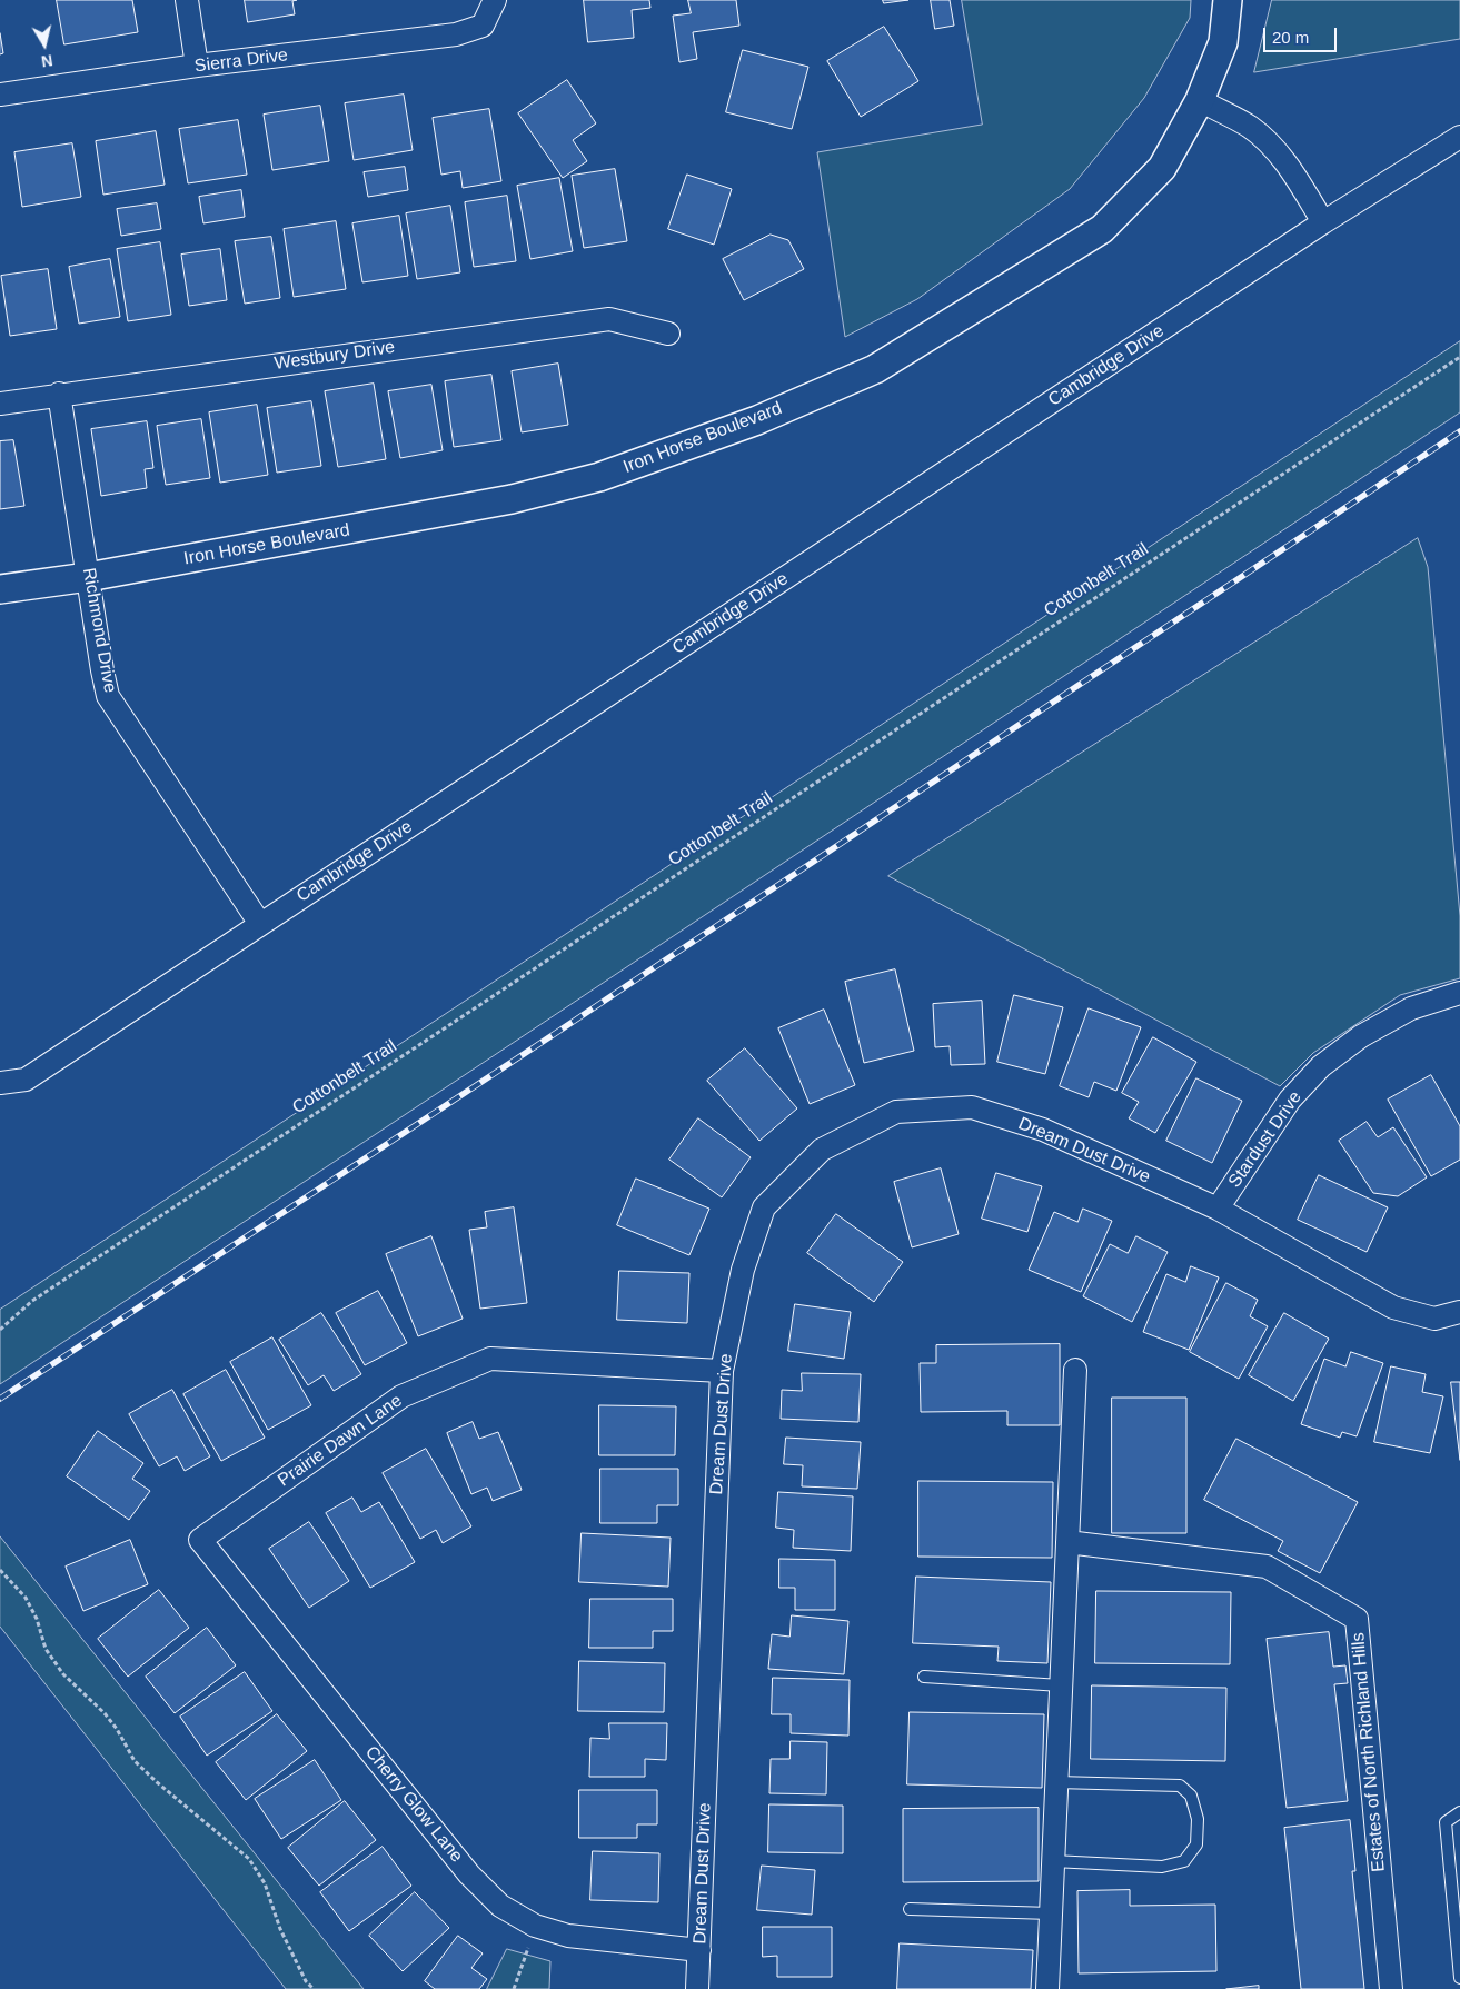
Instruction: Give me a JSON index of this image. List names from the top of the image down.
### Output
{
  "streets": {
    "street": [
      "Sierra Drive",
      "Westbury Drive",
      "Cambridge Drive",
      "Iron Horse Boulevard",
      "Richmond Drive",
      "Stardust Drive",
      "Dream Dust Drive",
      "Prairie Dawn Lane",
      "Estates of North Richland Hills",
      "Cherry Glow Lane"
    ],
    "path": ["Cottonbelt Trail"]
  },
  "crossings": [
    ["Westbury Drive", "Richmond Drive"],
    ["Cambridge Drive", "Richmond Drive"],
    ["Iron Horse Boulevard", "Richmond Drive"],
    ["Stardust Drive", "Dream Dust Drive"],
    ["Dream Dust Drive", "Prairie Dawn Lane"],
    ["Dream Dust Drive", "Cherry Glow Lane"],
    ["Prairie Dawn Lane", "Cherry Glow Lane"]
  ],
  "scale_bar": "20 m",
  "north": "bottom"
}
